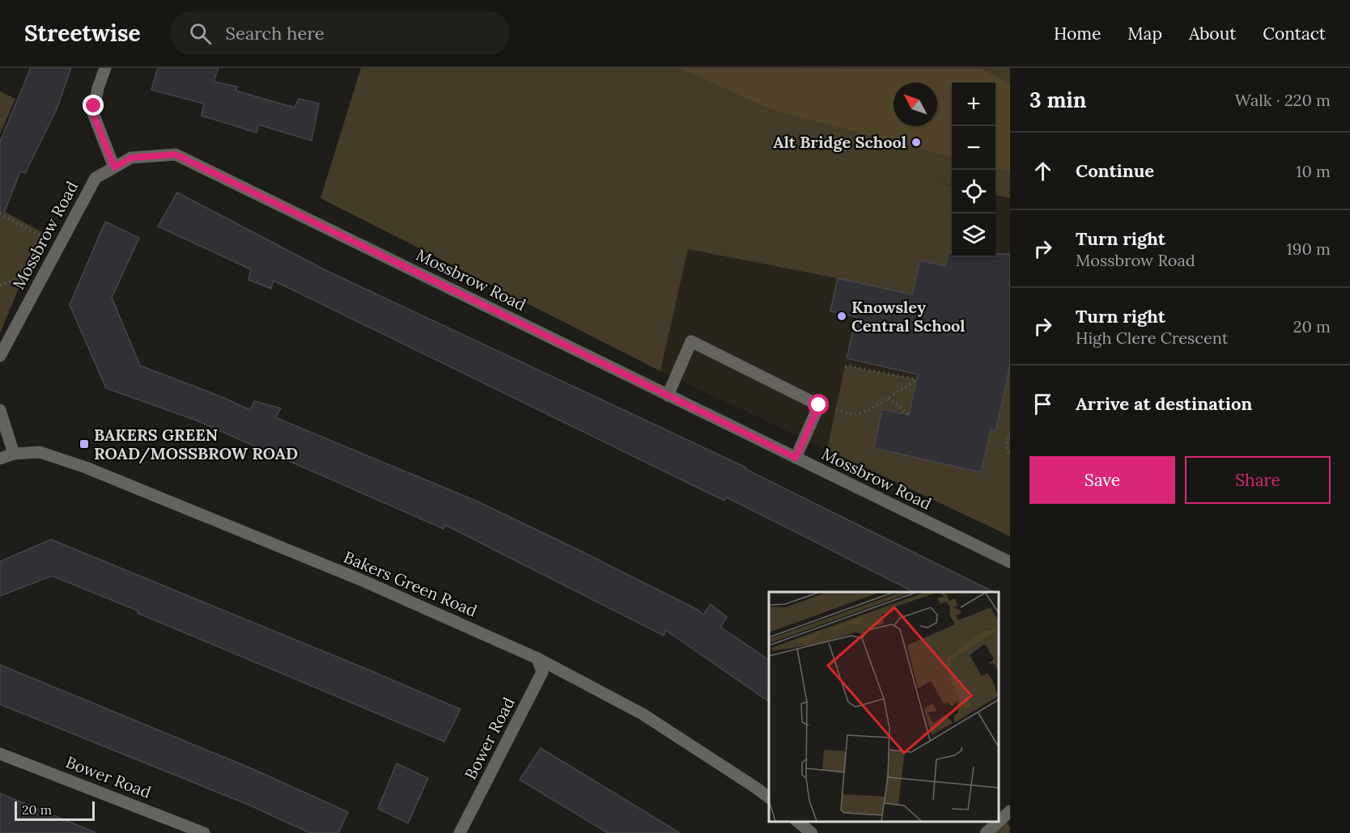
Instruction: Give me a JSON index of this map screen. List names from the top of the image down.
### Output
{
  "streets": {
    "street": ["Mossbrow Road", "Bakers Green Road", "Bower Road"]
  },
  "crossings": [
    ["Bakers Green Road", "Bower Road"]
  ],
  "places": {
    "other": ["Alt Bridge School", "Knowsley Central School"],
    "transit": ["BAKERS GREEN ROAD/MOSSBROW ROAD"]
  },
  "scale_bar": "20 m",
  "north": "top left",
  "page": {
    "header": "Streetwise",
    "search": "Search here",
    "nav": [
      "Home",
      "Map",
      "About",
      "Contact"
    ],
    "heading": ["3 min", "Walk · 220 m"],
    "map_buttons": ["+", "−"],
    "list": [
      ["Continue", "10 m"],
      ["Turn right", "Mossbrow Road", "190 m"],
      ["Turn right", "High Clere Crescent", "20 m"],
      "Arrive at destination"
    ],
    "buttons": ["Save", "Share"],
    "scale": "20 m"
  }
}
